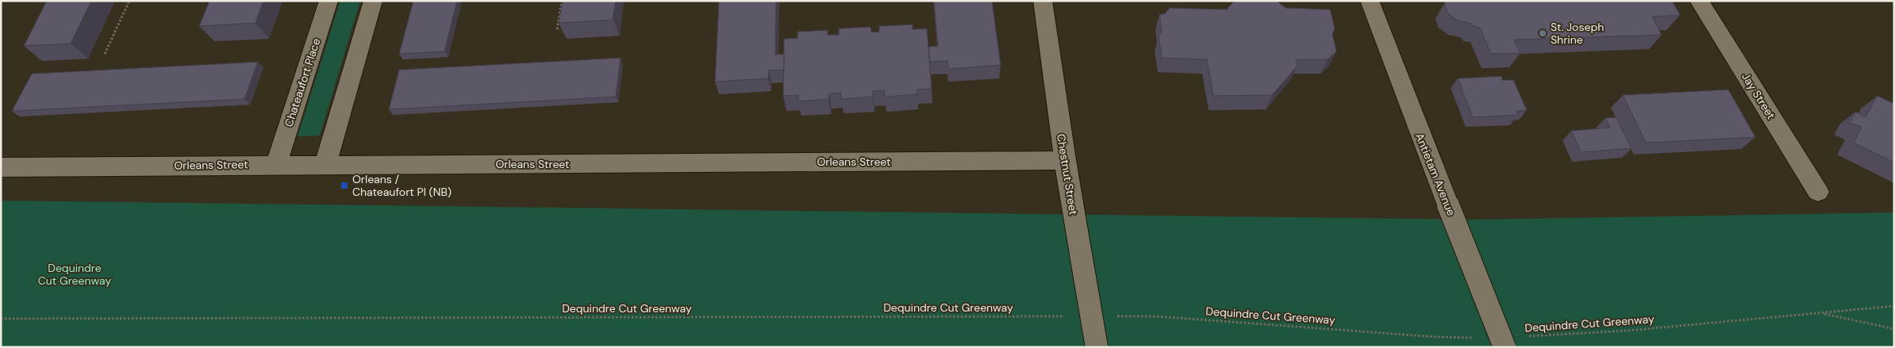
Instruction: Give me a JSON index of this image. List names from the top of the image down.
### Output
{
  "streets": {
    "street": [
      "Chateaufort Place",
      "Jay Street",
      "Orleans Street",
      "Chestnut Street",
      "Antietam Avenue"
    ],
    "path": ["Dequindre Cut Greenway"]
  },
  "crossings": [
    ["Chateaufort Place", "Orleans Street"],
    ["Orleans Street", "Chestnut Street"]
  ],
  "parks": ["Dequindre Cut Greenway"],
  "places": {
    "other": ["St. Joseph Shrine"],
    "transit": ["Orleans / Chateaufort Pl (NB)"]
  }
}
